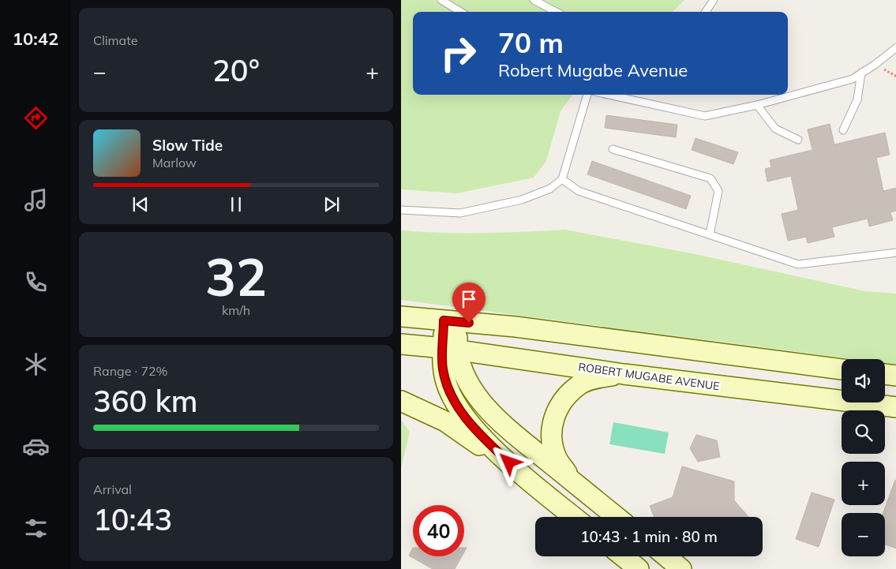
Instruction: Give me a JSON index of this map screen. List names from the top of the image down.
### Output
{
  "streets": {
    "main road": ["ROBERT MUGABE AVENUE"]
  },
  "page": {
    "tabs": "10:42",
    "tile": [
      "Climate",
      ["32", "km/h"],
      ["Range · 72%", "360 km"],
      ["Arrival", "10:43"]
    ],
    "turn": ["70 m", "Robert Mugabe Avenue"],
    "heat": ["−", "20°", "+"],
    "song": ["Slow Tide", "Marlow"],
    "map_buttons": ["+", "−"],
    "limit": "40",
    "trip": "10:43 · 1 min · 80 m"
  }
}
